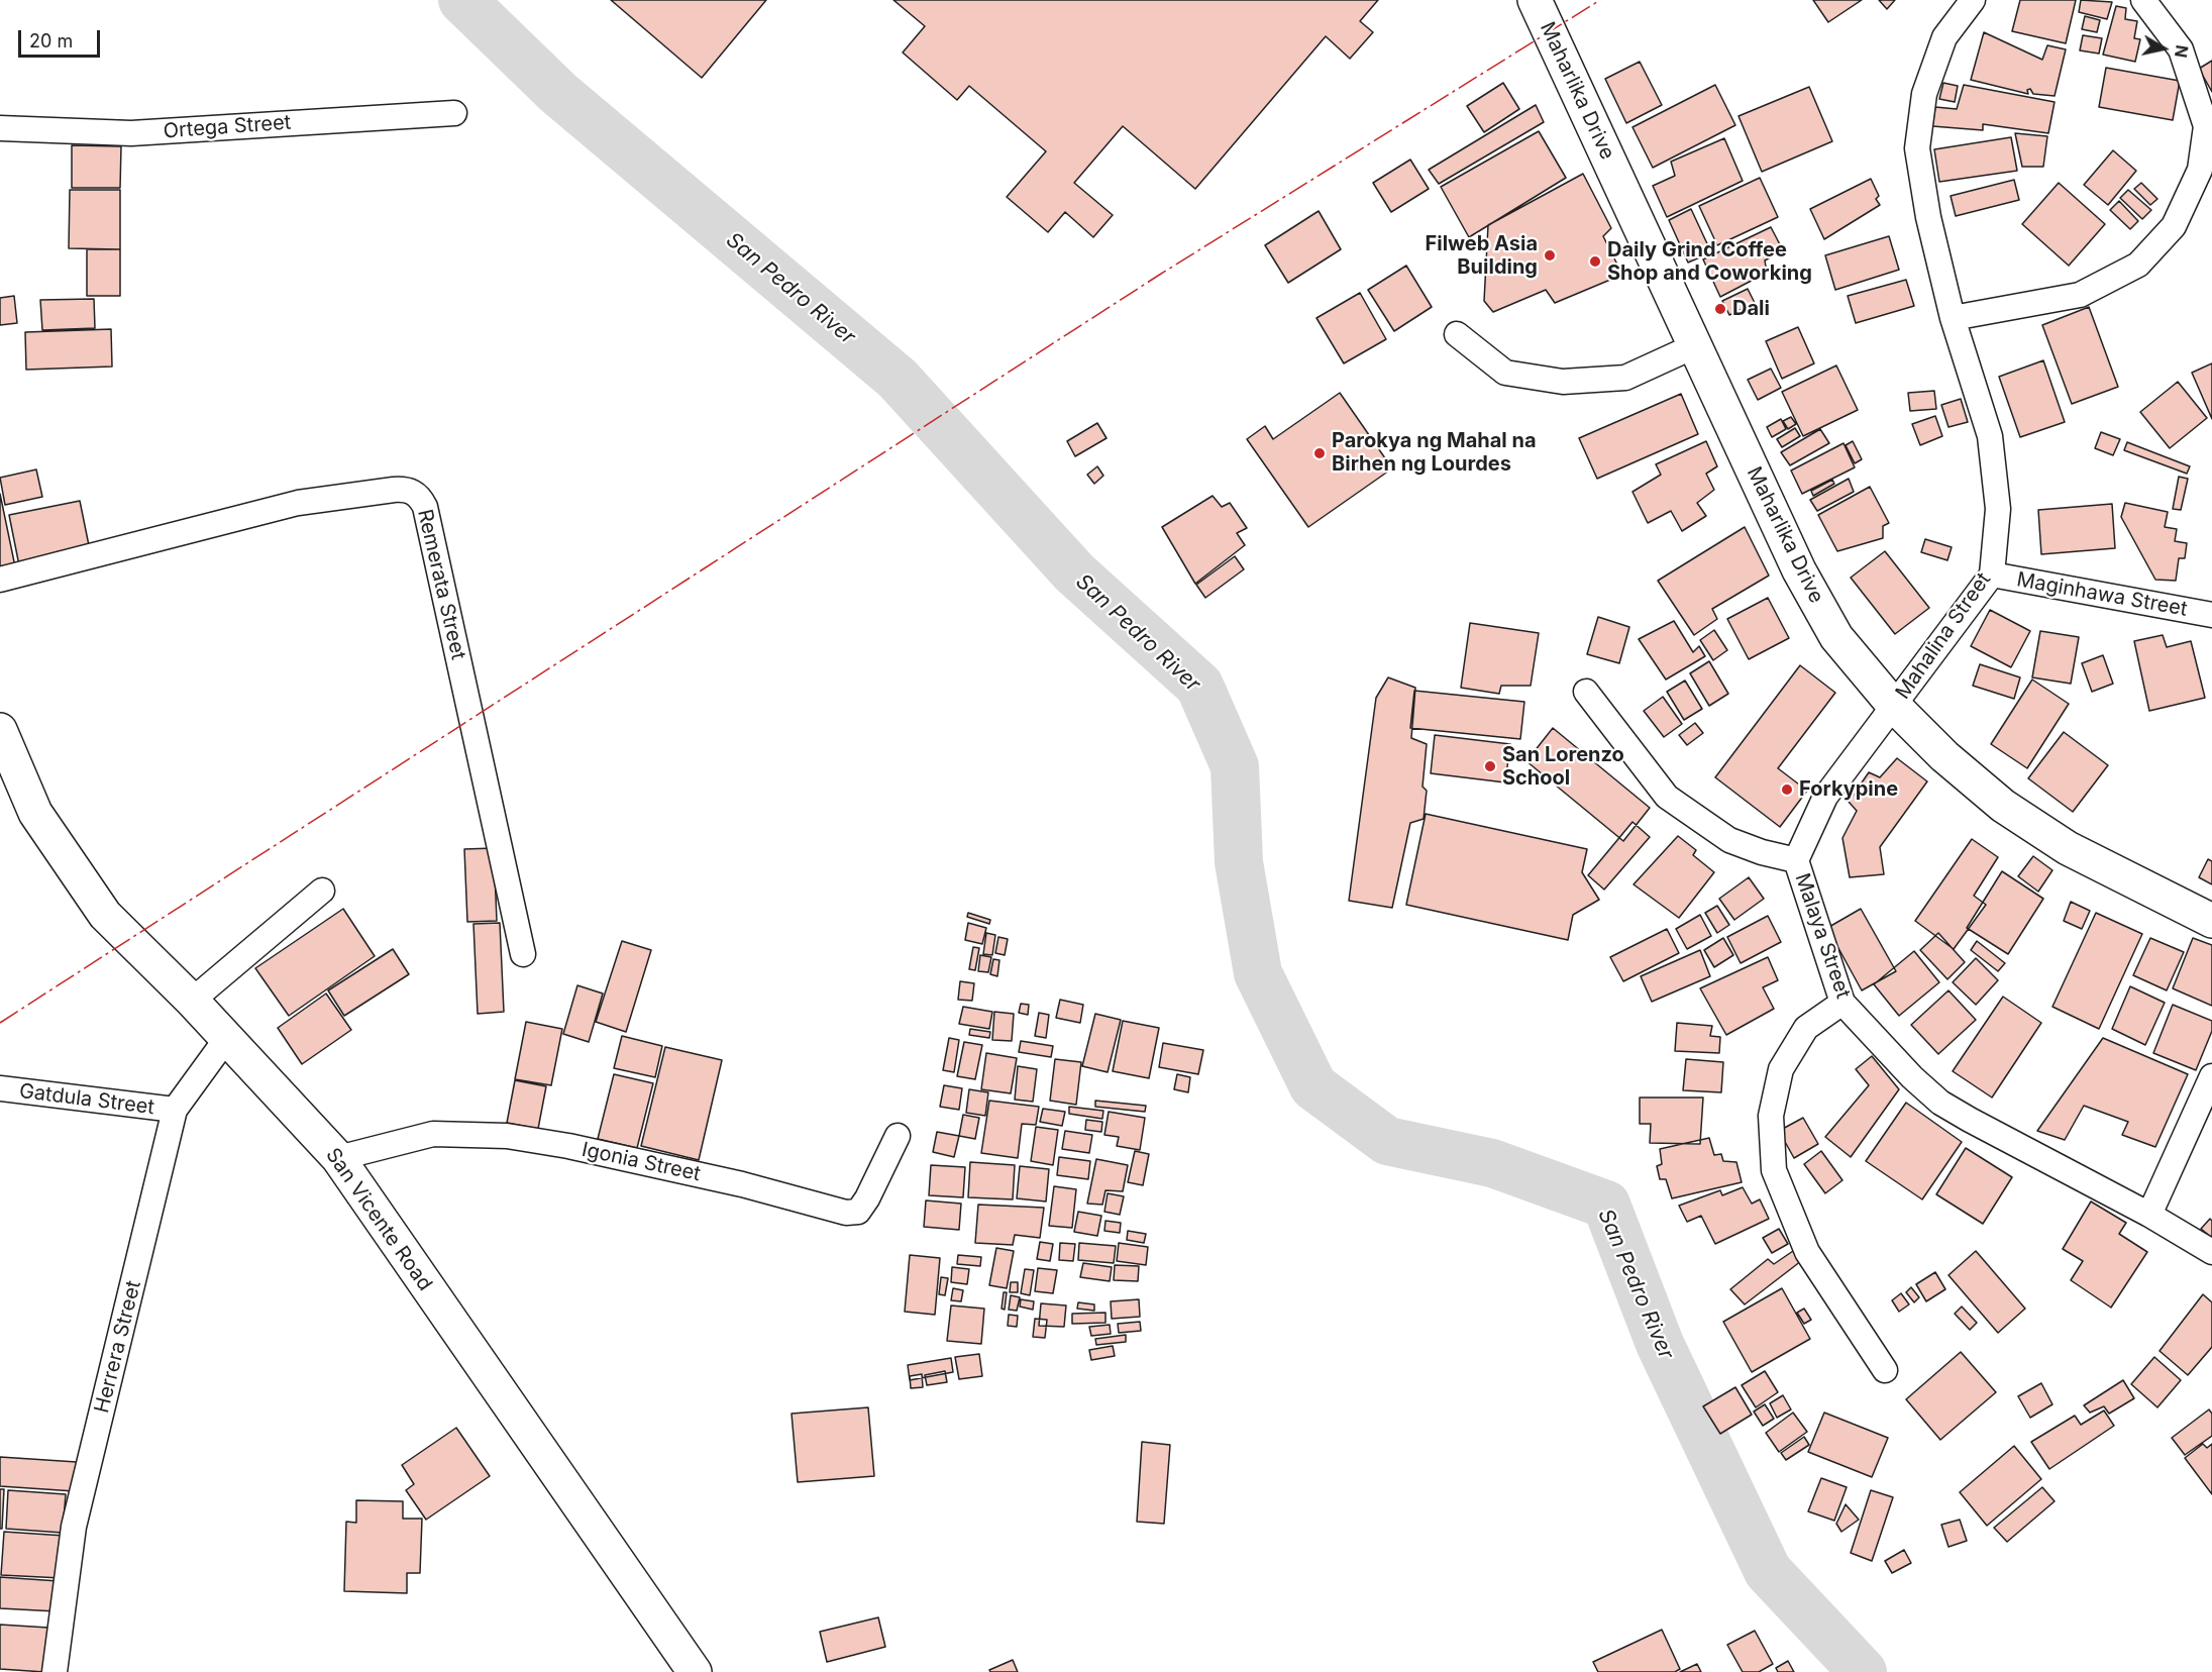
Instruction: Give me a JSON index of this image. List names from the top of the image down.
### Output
{
  "streets": {
    "street": [
      "Maharlika Drive",
      "Ortega Street",
      "Remerata Street",
      "Maginhawa Street",
      "Mahalina Street",
      "Malaya Street",
      "Gatdula Street",
      "Igonia Street",
      "San Vicente Road",
      "Herrera Street"
    ]
  },
  "crossings": [
    ["Maharlika Drive", "Mahalina Street"],
    ["Maharlika Drive", "Malaya Street"],
    ["Maginhawa Street", "Mahalina Street"],
    ["Mahalina Street", "Malaya Street"],
    ["Gatdula Street", "Herrera Street"],
    ["Igonia Street", "San Vicente Road"],
    ["San Vicente Road", "Herrera Street"]
  ],
  "water": ["San Pedro River"],
  "places": [
    "Filweb Asia Building",
    "Daily Grind Coffee Shop and Coworking",
    "Dali",
    "Parokya ng Mahal na Birhen ng Lourdes",
    "San Lorenzo School",
    "Forkypine"
  ],
  "scale_bar": "20 m",
  "north": "right"
}
